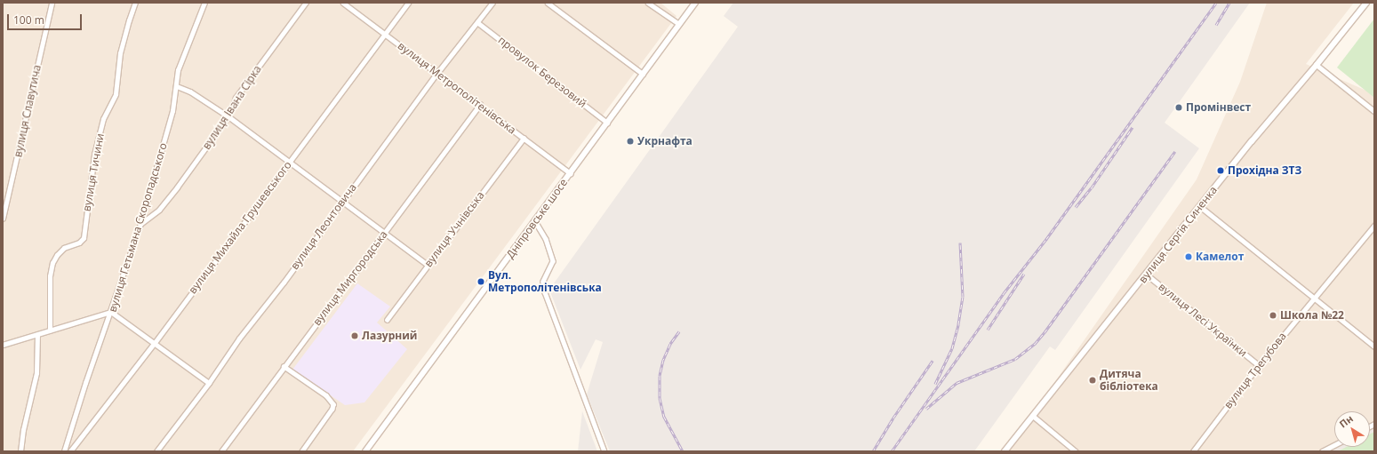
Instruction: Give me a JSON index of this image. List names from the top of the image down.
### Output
{
  "streets": {
    "street": [
      "провулок Березовий",
      "вулиця Метрополітенівська",
      "вулиця Івана Сірка",
      "вулиця Славутича",
      "вулиця Тичини",
      "Дніпровське шосе",
      "вулиця Леонтовича",
      "вулиця Гетьмана Скоропадського",
      "вулиця Михайла Грушевського",
      "вулиця Учнівська",
      "вулиця Сергія Синенка",
      "вулиця Миргородська",
      "вулиця Лесі Українки",
      "вулиця Трегубова"
    ]
  },
  "crossings": [
    ["провулок Березовий", "Дніпровське шосе"],
    ["провулок Березовий", "вулиця Леонтовича"],
    ["вулиця Метрополітенівська", "Дніпровське шосе"],
    ["вулиця Метрополітенівська", "вулиця Леонтовича"],
    ["вулиця Метрополітенівська", "вулиця Михайла Грушевського"],
    ["вулиця Метрополітенівська", "вулиця Учнівська"],
    ["вулиця Метрополітенівська", "вулиця Миргородська"],
    ["вулиця Івана Сірка", "вулиця Гетьмана Скоропадського"],
    ["вулиця Сергія Синенка", "вулиця Лесі Українки"],
    ["вулиця Лесі Українки", "вулиця Трегубова"]
  ],
  "places": [
    "Промінвест",
    "Укрнафта",
    "Прохідна ЗТЗ",
    "Камелот",
    "Вул. Метрополітенівська",
    "Школа №22",
    "Лазурний",
    "Дитяча бібліотека"
  ],
  "scale_bar": "100 m",
  "north": "top left"
}
